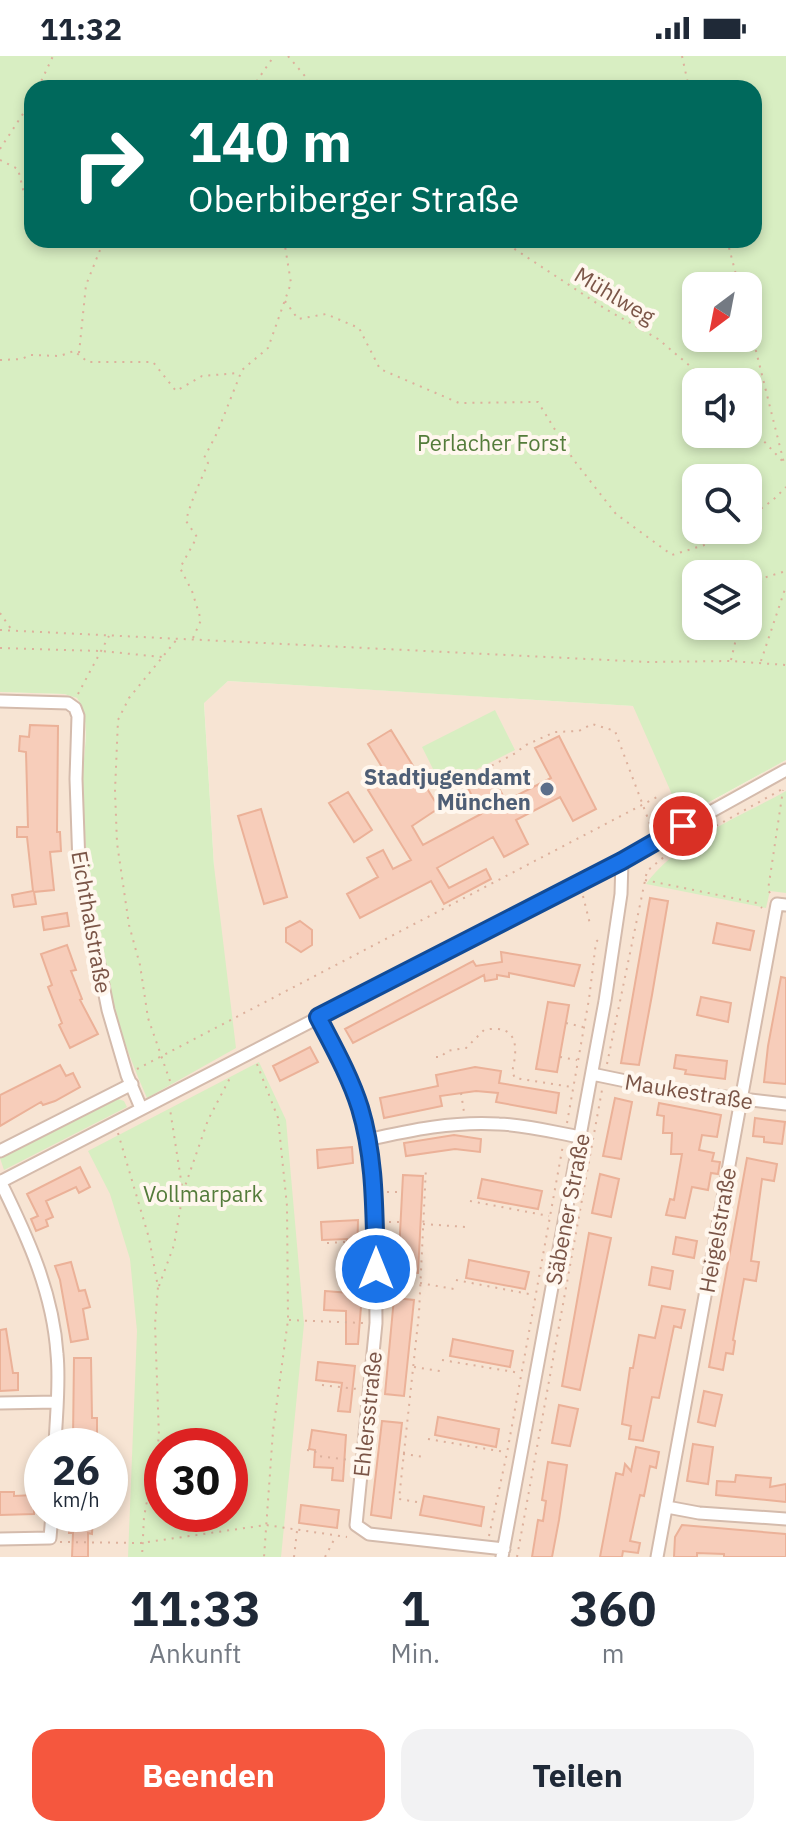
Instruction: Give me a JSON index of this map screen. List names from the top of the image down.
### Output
{
  "streets": {
    "street": [
      "Eichthalstraße",
      "Maukestraße",
      "Säbener Straße",
      "Heigelstraße",
      "Ehlersstraße"
    ],
    "path": ["Mühlweg"]
  },
  "crossings": [
    ["Maukestraße", "Säbener Straße"],
    ["Maukestraße", "Heigelstraße"],
    ["Säbener Straße", "Ehlersstraße"]
  ],
  "parks": ["Perlacher Forst", "Vollmarpark"],
  "places": ["Stadtjugendamt München"],
  "north": "bottom left",
  "page": {
    "status": "11:32",
    "turn": ["140 m", "Oberbiberger Straße"],
    "speed": "26 km/h",
    "limit": "30",
    "eta": [
      "11:33",
      "Ankunft",
      "1",
      "Min.",
      "360",
      "m"
    ],
    "buttons": ["Beenden", "Teilen"]
  }
}
